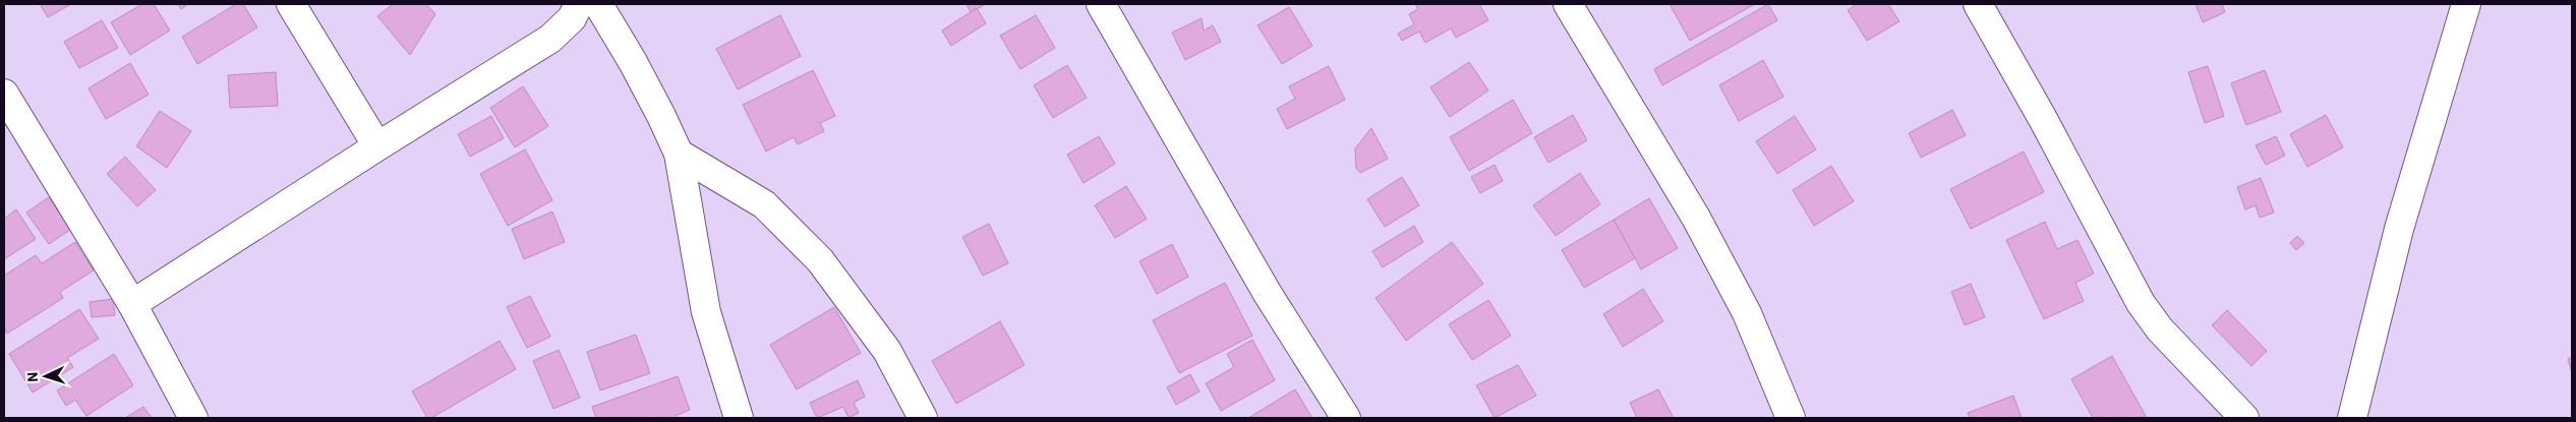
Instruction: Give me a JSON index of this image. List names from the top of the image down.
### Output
{
  "north": "left"
}
